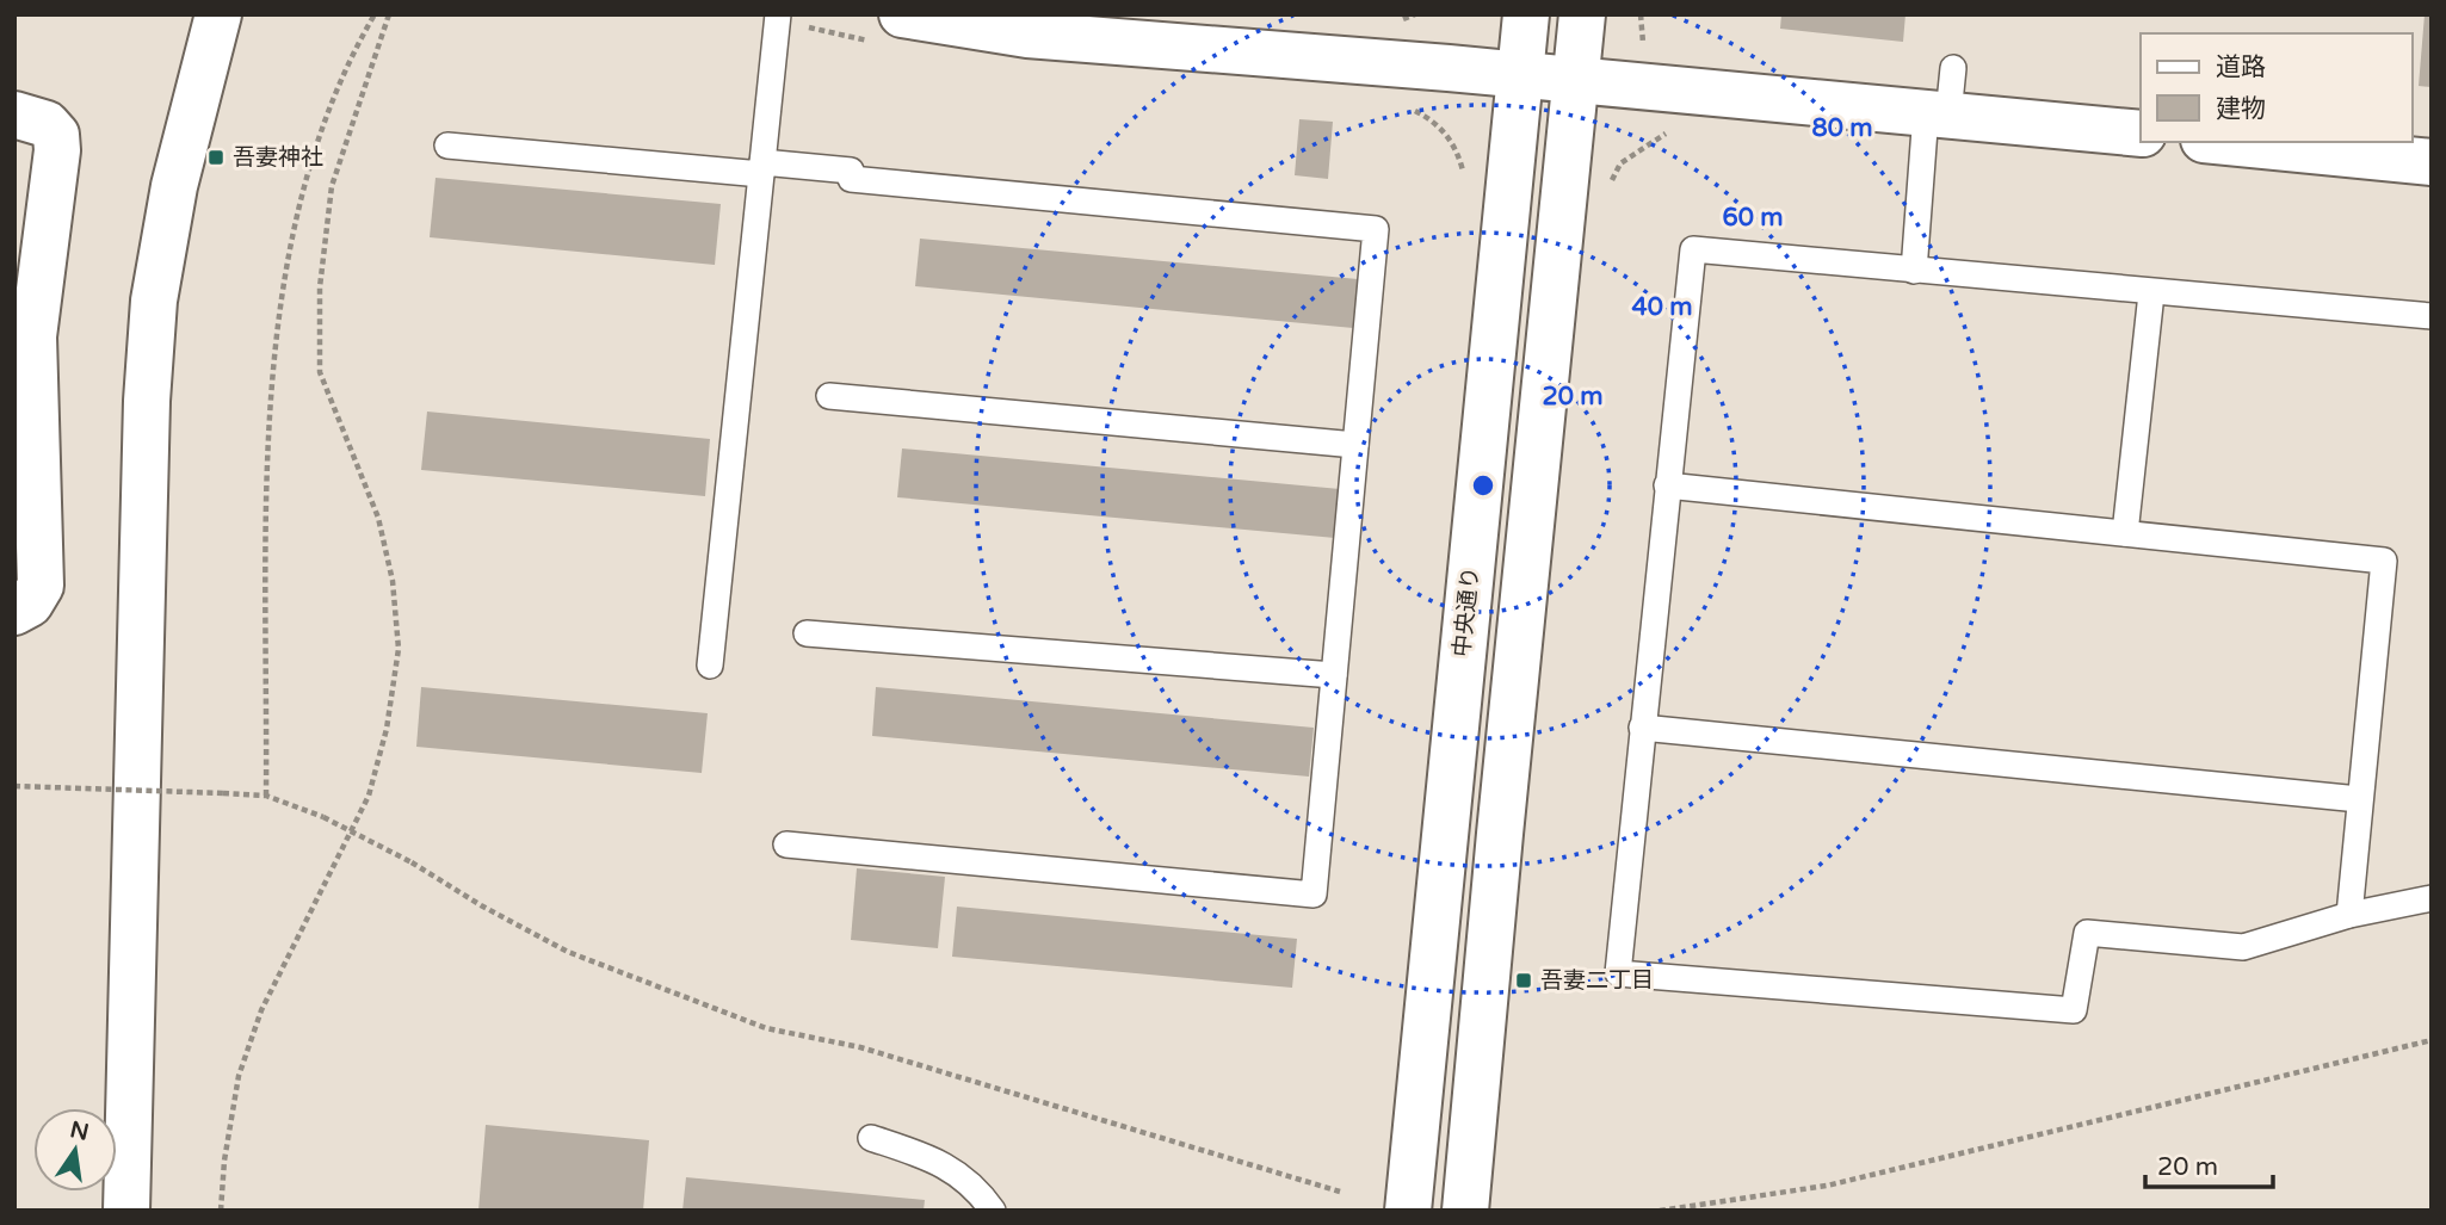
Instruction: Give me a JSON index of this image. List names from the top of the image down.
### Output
{
  "streets": {
    "street": ["中央通り"]
  },
  "places": {
    "transit": ["吾妻神社", "吾妻二丁目"]
  },
  "legend": ["道路", "建物"],
  "scale_bar": "20 m",
  "north": "top",
  "rings": [
    "80 m",
    "60 m",
    "40 m",
    "20 m"
  ]
}
